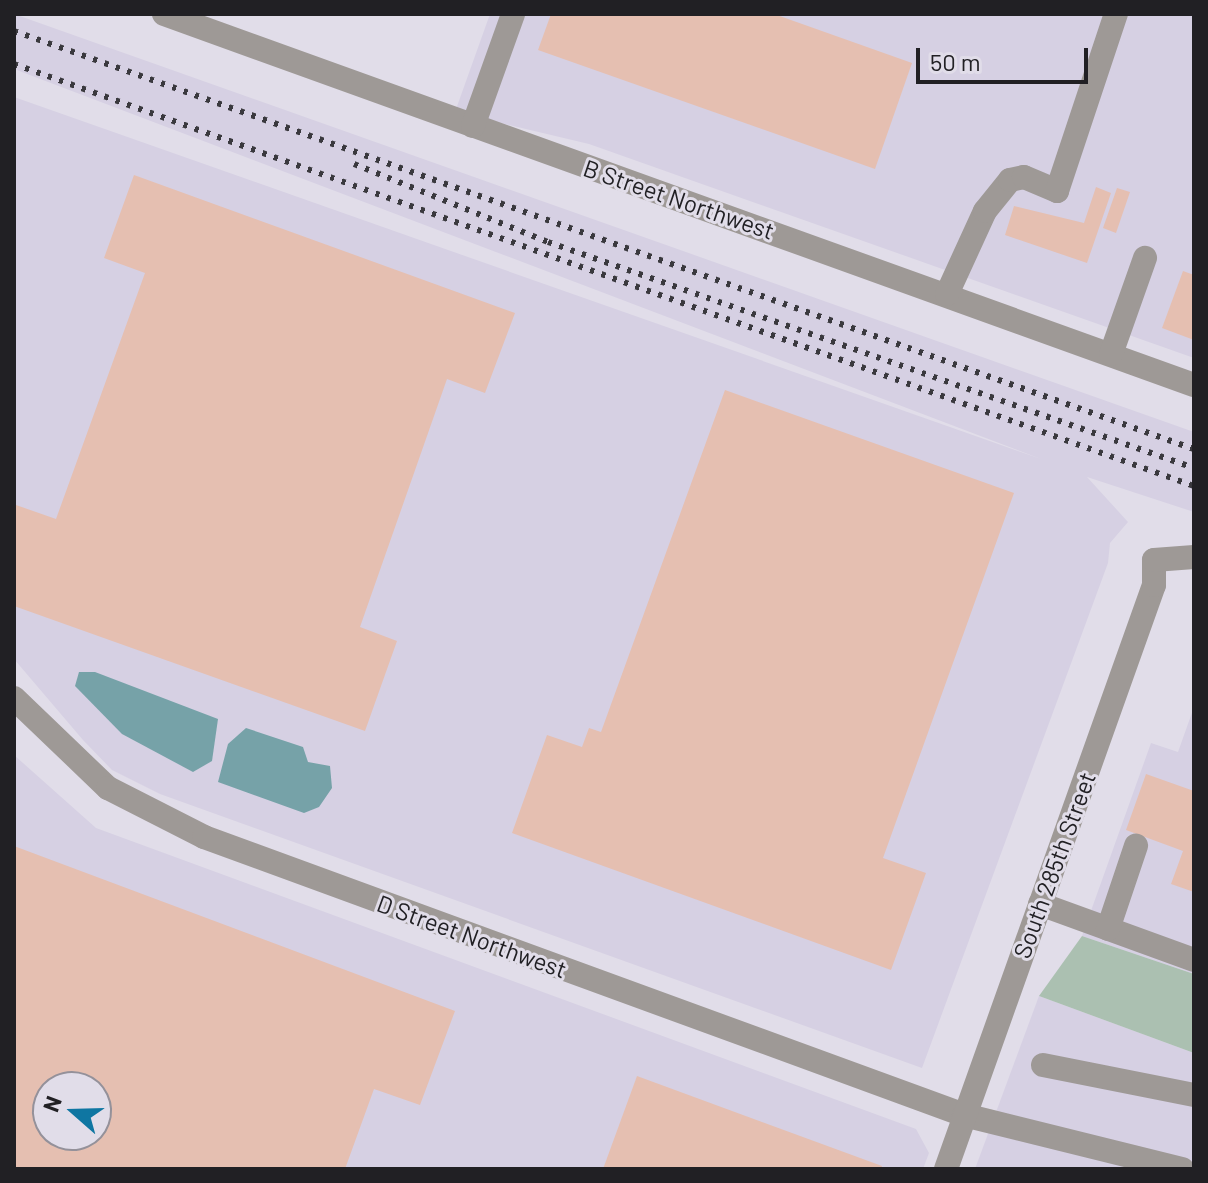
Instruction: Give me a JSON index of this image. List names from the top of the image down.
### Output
{
  "streets": {
    "street": ["B Street Northwest", "South 285th Street", "D Street Northwest"]
  },
  "crossings": [
    ["South 285th Street", "D Street Northwest"]
  ],
  "scale_bar": "50 m",
  "north": "left"
}
